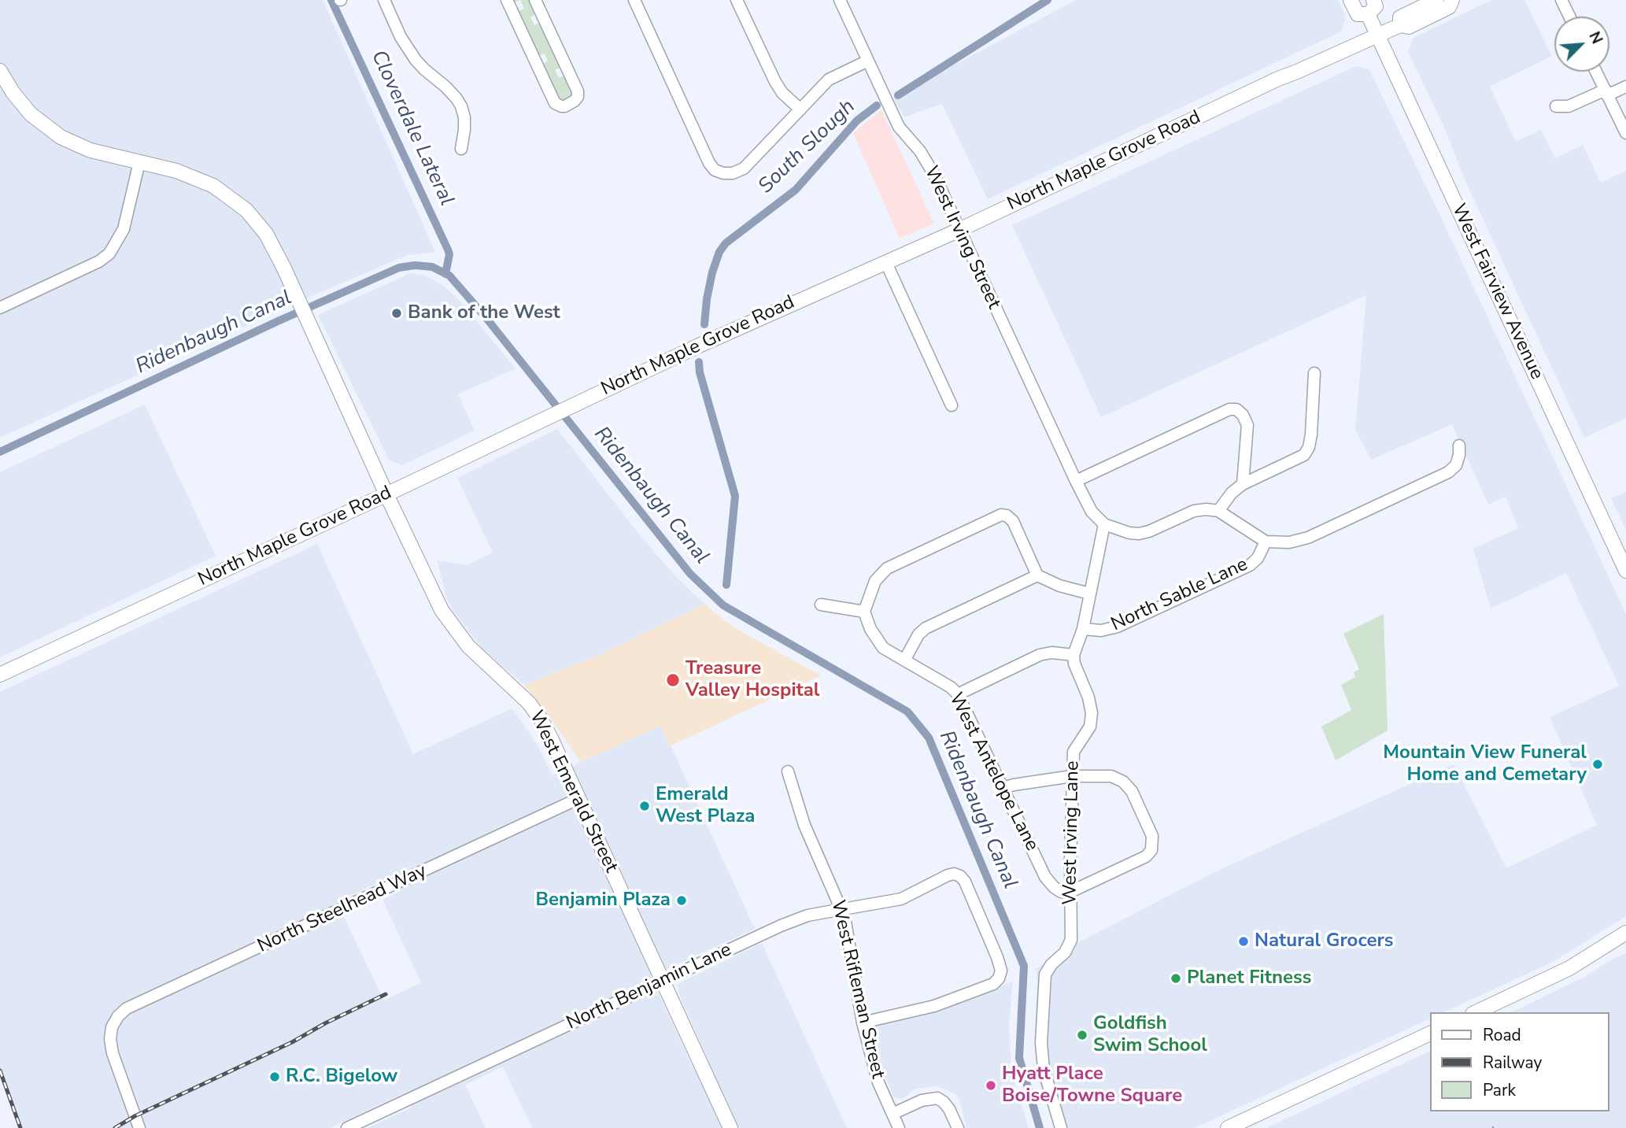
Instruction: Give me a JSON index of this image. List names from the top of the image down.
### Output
{
  "streets": {
    "main road": ["North Maple Grove Road", "West Fairview Avenue", "West Emerald Street"],
    "street": [
      "West Irving Street",
      "North Sable Lane",
      "West Antelope Lane",
      "West Irving Lane",
      "North Steelhead Way",
      "North Benjamin Lane",
      "West Rifleman Street"
    ]
  },
  "crossings": [
    ["North Maple Grove Road", "West Irving Street"],
    ["North Maple Grove Road", "West Fairview Avenue"],
    ["North Maple Grove Road", "West Emerald Street"],
    ["West Antelope Lane", "West Irving Lane"],
    ["West Emerald Street", "North Steelhead Way"],
    ["West Emerald Street", "North Benjamin Lane"],
    ["North Benjamin Lane", "West Rifleman Street"]
  ],
  "water": ["Cloverdale Lateral", "South Slough", "Ridenbaugh Canal"],
  "places": [
    "Bank of the West",
    "Treasure Valley Hospital",
    "Mountain View Funeral Home and Cemetary",
    "Emerald West Plaza",
    "Benjamin Plaza",
    "Natural Grocers",
    "Planet Fitness",
    "Goldfish Swim School",
    "R.C. Bigelow",
    "Hyatt Place Boise/Towne Square"
  ],
  "legend": ["Road", "Railway", "Park"],
  "north": "top right"
}
